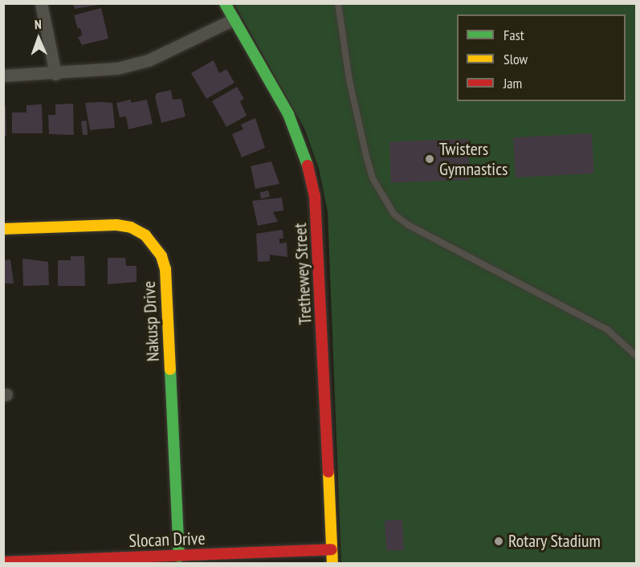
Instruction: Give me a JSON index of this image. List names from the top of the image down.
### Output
{
  "streets": {
    "street": ["Trethewey Street", "Nakusp Drive", "Slocan Drive"]
  },
  "crossings": [
    ["Trethewey Street", "Slocan Drive"],
    ["Nakusp Drive", "Slocan Drive"]
  ],
  "places": ["Twisters Gymnastics", "Rotary Stadium"],
  "legend": ["Fast", "Slow", "Jam"],
  "north": "top"
}
